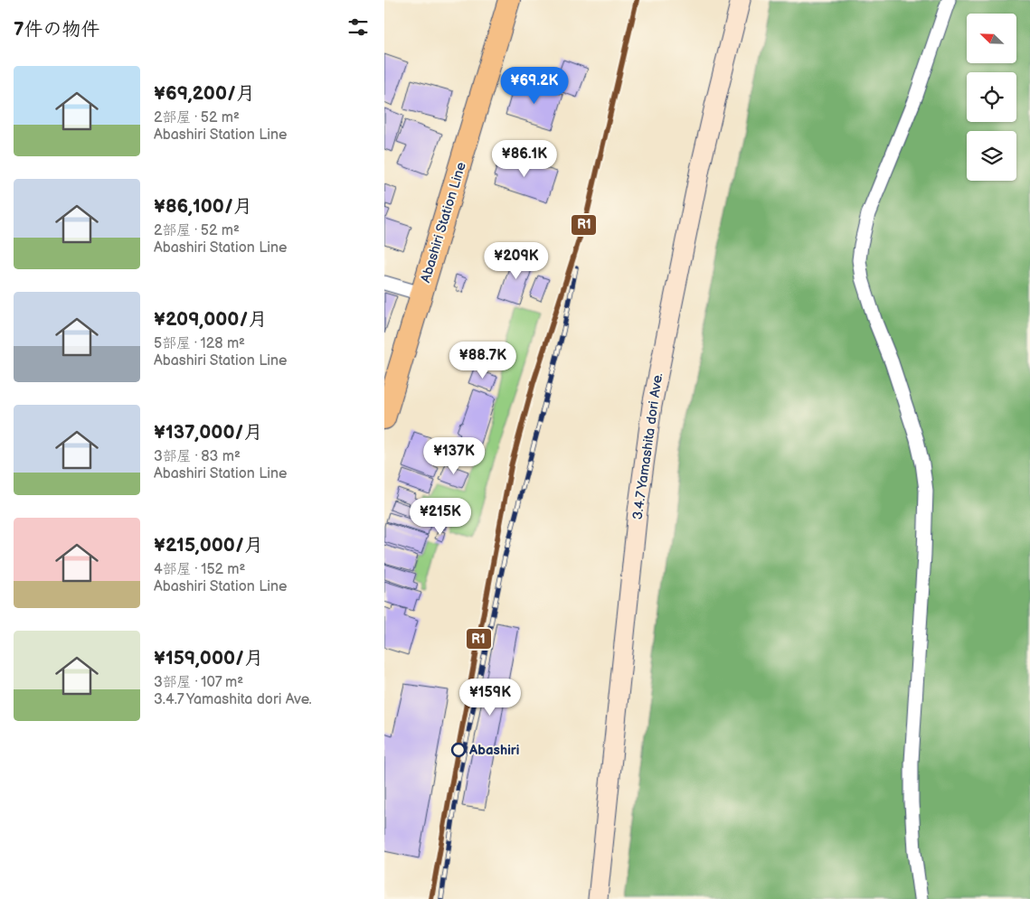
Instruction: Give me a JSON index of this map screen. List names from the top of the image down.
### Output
{
  "streets": {
    "main road": ["Abashiri Station Line"],
    "street": ["3.4.7 Yamashita dori Ave."]
  },
  "places": ["Abashiri"],
  "lines": ["transit line R1"],
  "north": "top left",
  "page": {
    "heading": "7件の物件",
    "list": [
      {
        "name": "¥69,200/月",
        "note": "2部屋 · 52 m² · Abashiri Station Line"
      },
      {
        "name": "¥86,100/月",
        "note": "2部屋 · 52 m² · Abashiri Station Line"
      },
      {
        "name": "¥209,000/月",
        "note": "5部屋 · 128 m² · Abashiri Station Line"
      },
      {
        "name": "¥137,000/月",
        "note": "3部屋 · 83 m² · Abashiri Station Line"
      },
      {
        "name": "¥215,000/月",
        "note": "4部屋 · 152 m² · Abashiri Station Line"
      },
      {
        "name": "¥159,000/月",
        "note": "3部屋 · 107 m² · 3.4.7 Yamashita dori Ave."
      }
    ],
    "price": [
      "¥69.2K",
      "¥86.1K",
      "¥209K",
      "¥88.7K",
      "¥137K",
      "¥215K",
      "¥159K"
    ]
  }
}
